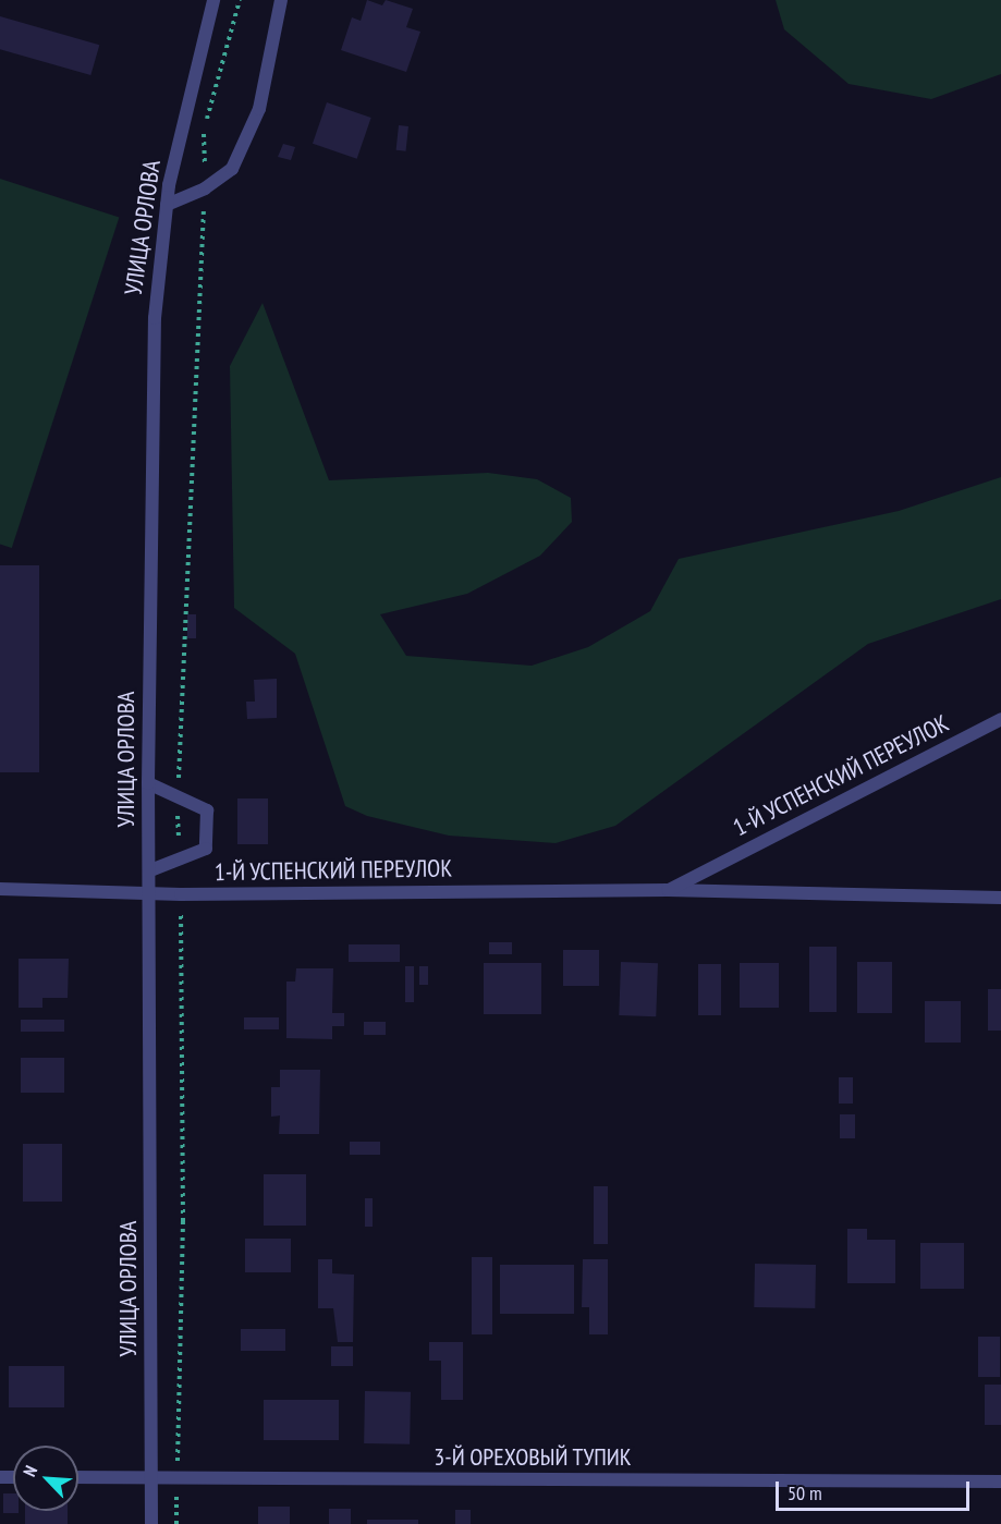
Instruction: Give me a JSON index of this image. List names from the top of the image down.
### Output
{
  "streets": {
    "street": ["УЛИЦА ОРЛОВА", "1-Й УСПЕНСКИЙ ПЕРЕУЛОК", "3-Й ОРЕХОВЫЙ ТУПИК"]
  },
  "crossings": [
    ["УЛИЦА ОРЛОВА", "1-Й УСПЕНСКИЙ ПЕРЕУЛОК"],
    ["УЛИЦА ОРЛОВА", "3-Й ОРЕХОВЫЙ ТУПИК"]
  ],
  "scale_bar": "50 m",
  "north": "top left"
}
